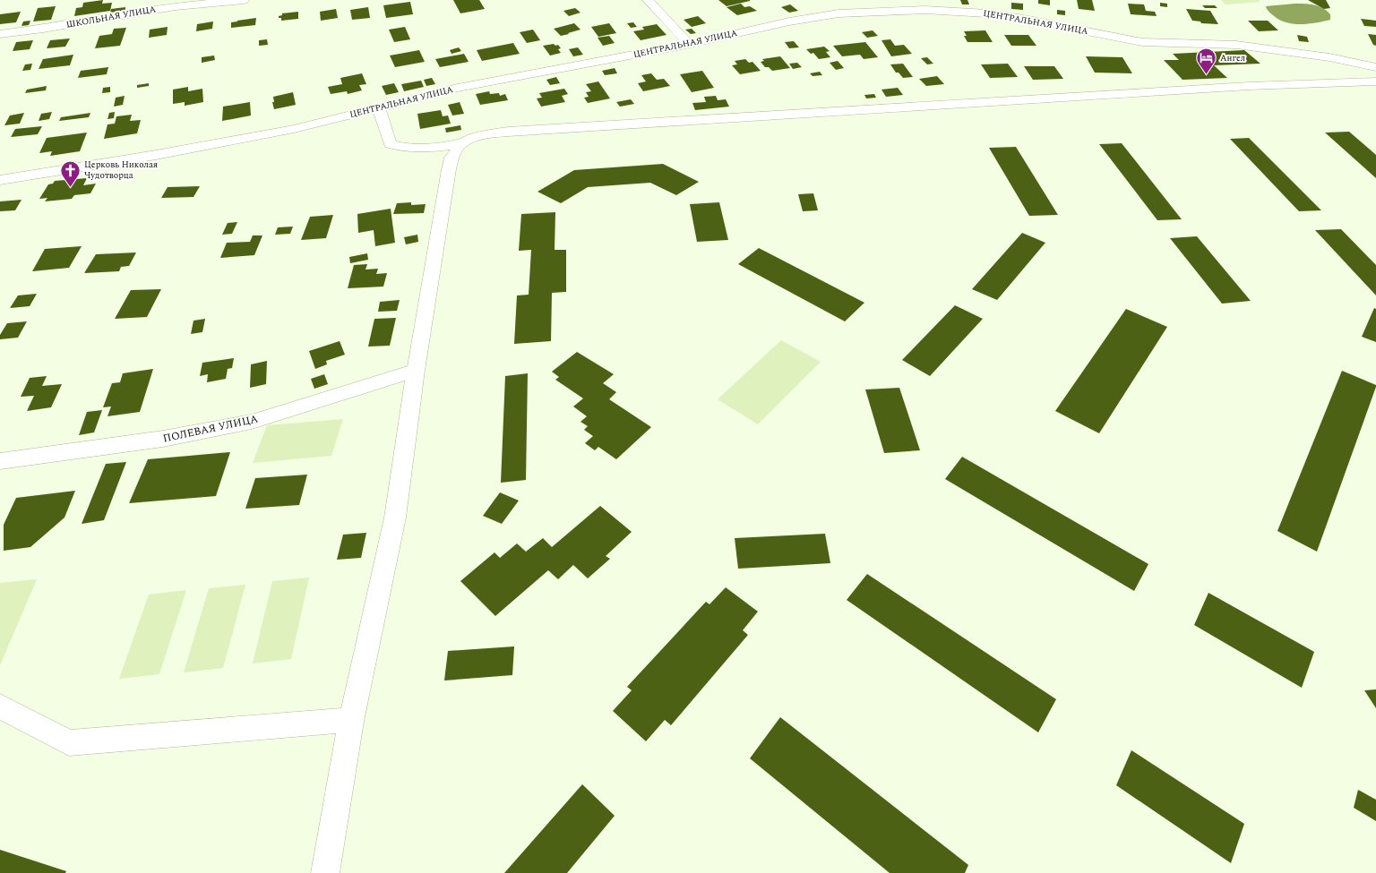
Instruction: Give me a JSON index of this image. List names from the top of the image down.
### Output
{
  "streets": {
    "street": ["ШКОЛЬНАЯ УЛИЦА", "ЦЕНТРАЛЬНАЯ УЛИЦА", "ПОЛЕВАЯ УЛИЦА"]
  },
  "places": {
    "hotel": ["Ангел"],
    "church": ["Церковь Николая Чудотворца"]
  }
}
